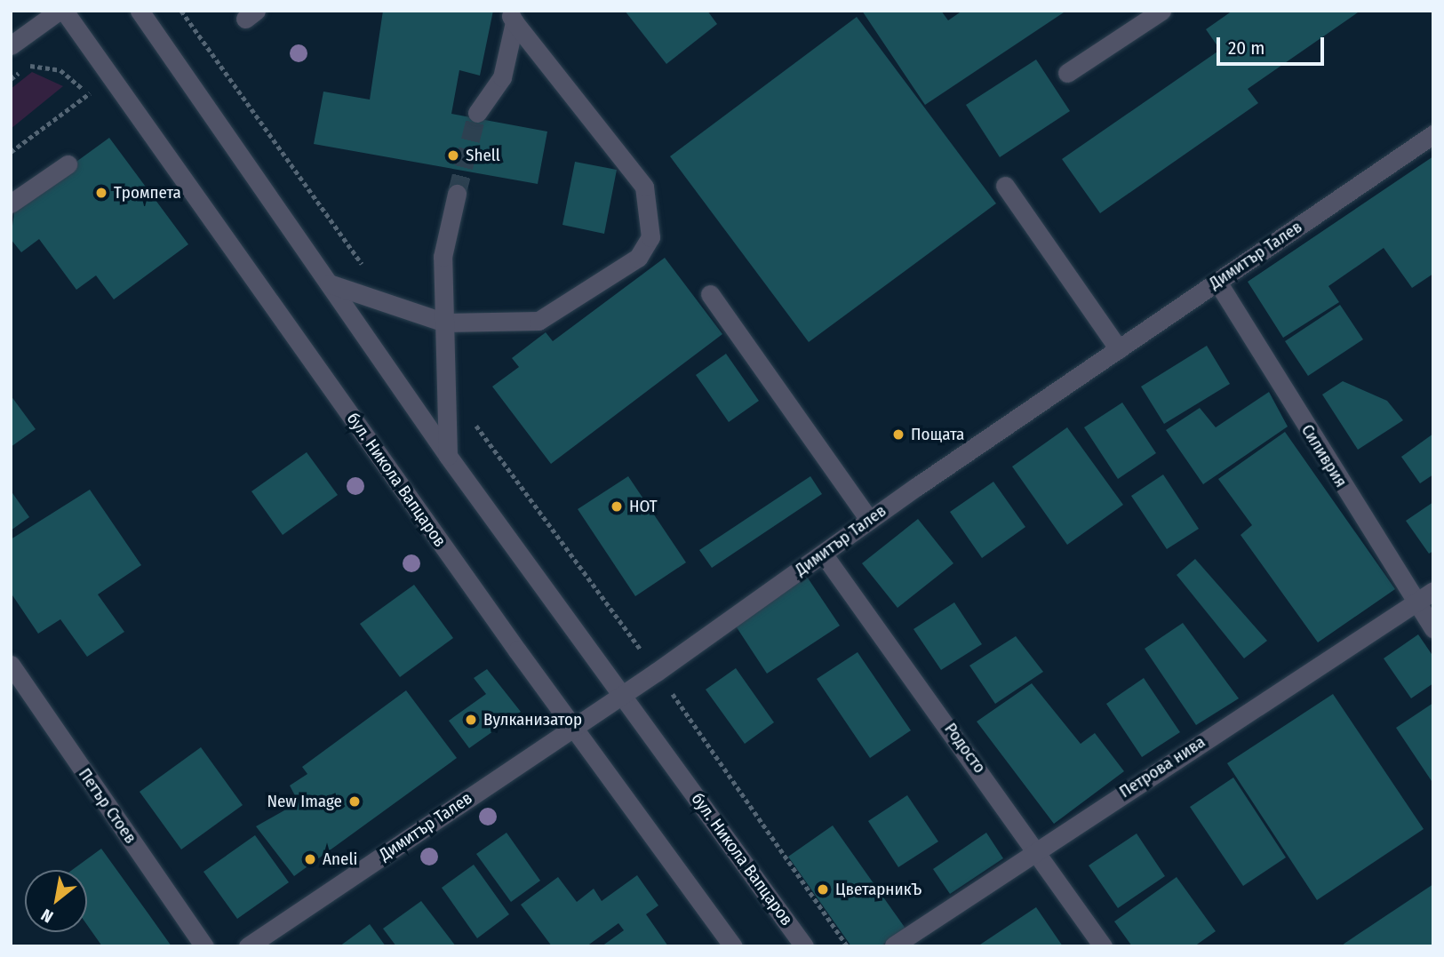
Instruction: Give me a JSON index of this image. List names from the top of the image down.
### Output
{
  "streets": {
    "street": [
      "Димитър Талев",
      "Силиврия",
      "бул. Никола Вапцаров",
      "Родосто",
      "Петрова нива",
      "Петър Стоев"
    ]
  },
  "crossings": [
    ["Димитър Талев", "Силиврия"],
    ["Димитър Талев", "бул. Никола Вапцаров"],
    ["Димитър Талев", "Родосто"],
    ["Силиврия", "Петрова нива"],
    ["Родосто", "Петрова нива"]
  ],
  "places": [
    "Shell",
    "Тромпета",
    "Пощата",
    "HOT",
    "Вулканизатор",
    "New Image",
    "Aneli",
    "ЦветарникЪ"
  ],
  "scale_bar": "20 m",
  "north": "bottom left"
}
